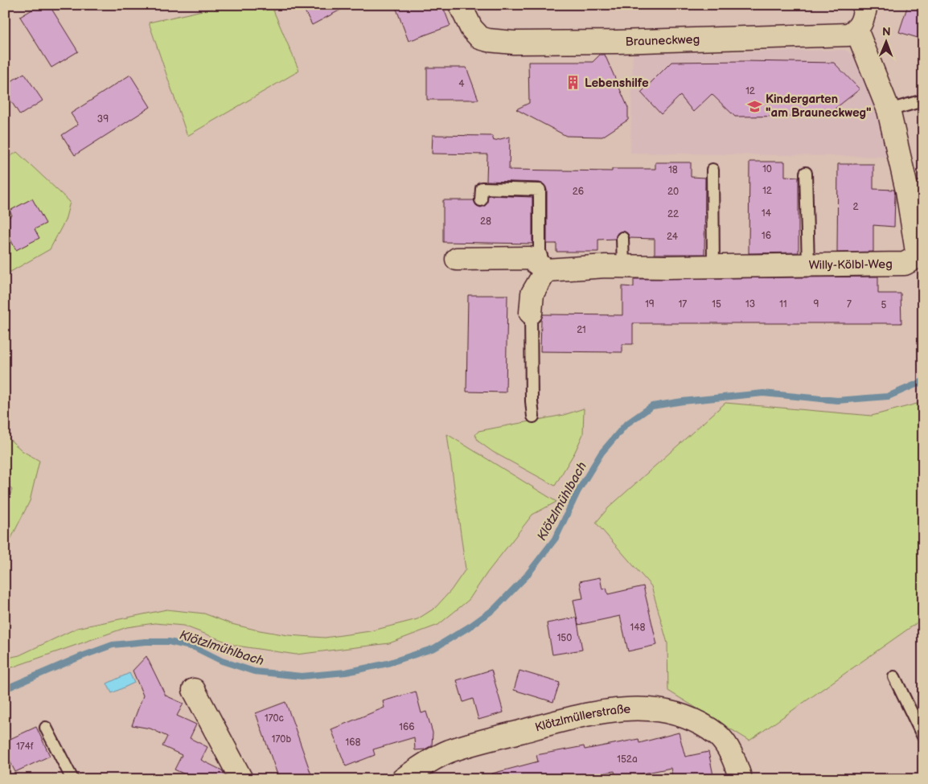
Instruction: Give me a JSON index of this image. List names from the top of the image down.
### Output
{
  "streets": {
    "street": ["Brauneckweg", "Willy-Kölbl-Weg", "Klötzlmüllerstraße"]
  },
  "crossings": [
    ["Brauneckweg", "Willy-Kölbl-Weg"]
  ],
  "water": ["Klötzlmühlbach"],
  "places": {
    "building": ["Lebenshilfe"],
    "school or university": ["Kindergarten \"am Brauneckweg\""]
  },
  "house_numbers": [
    "4",
    "12",
    "39",
    "10",
    "18",
    "12",
    "26",
    "20",
    "2",
    "14",
    "22",
    "28",
    "16",
    "24",
    "19",
    "17",
    "15",
    "13",
    "11",
    "9",
    "7",
    "5",
    "21",
    "148",
    "150",
    "170c",
    "166",
    "170b",
    "168",
    "174f",
    "152a"
  ],
  "north": "top"
}
